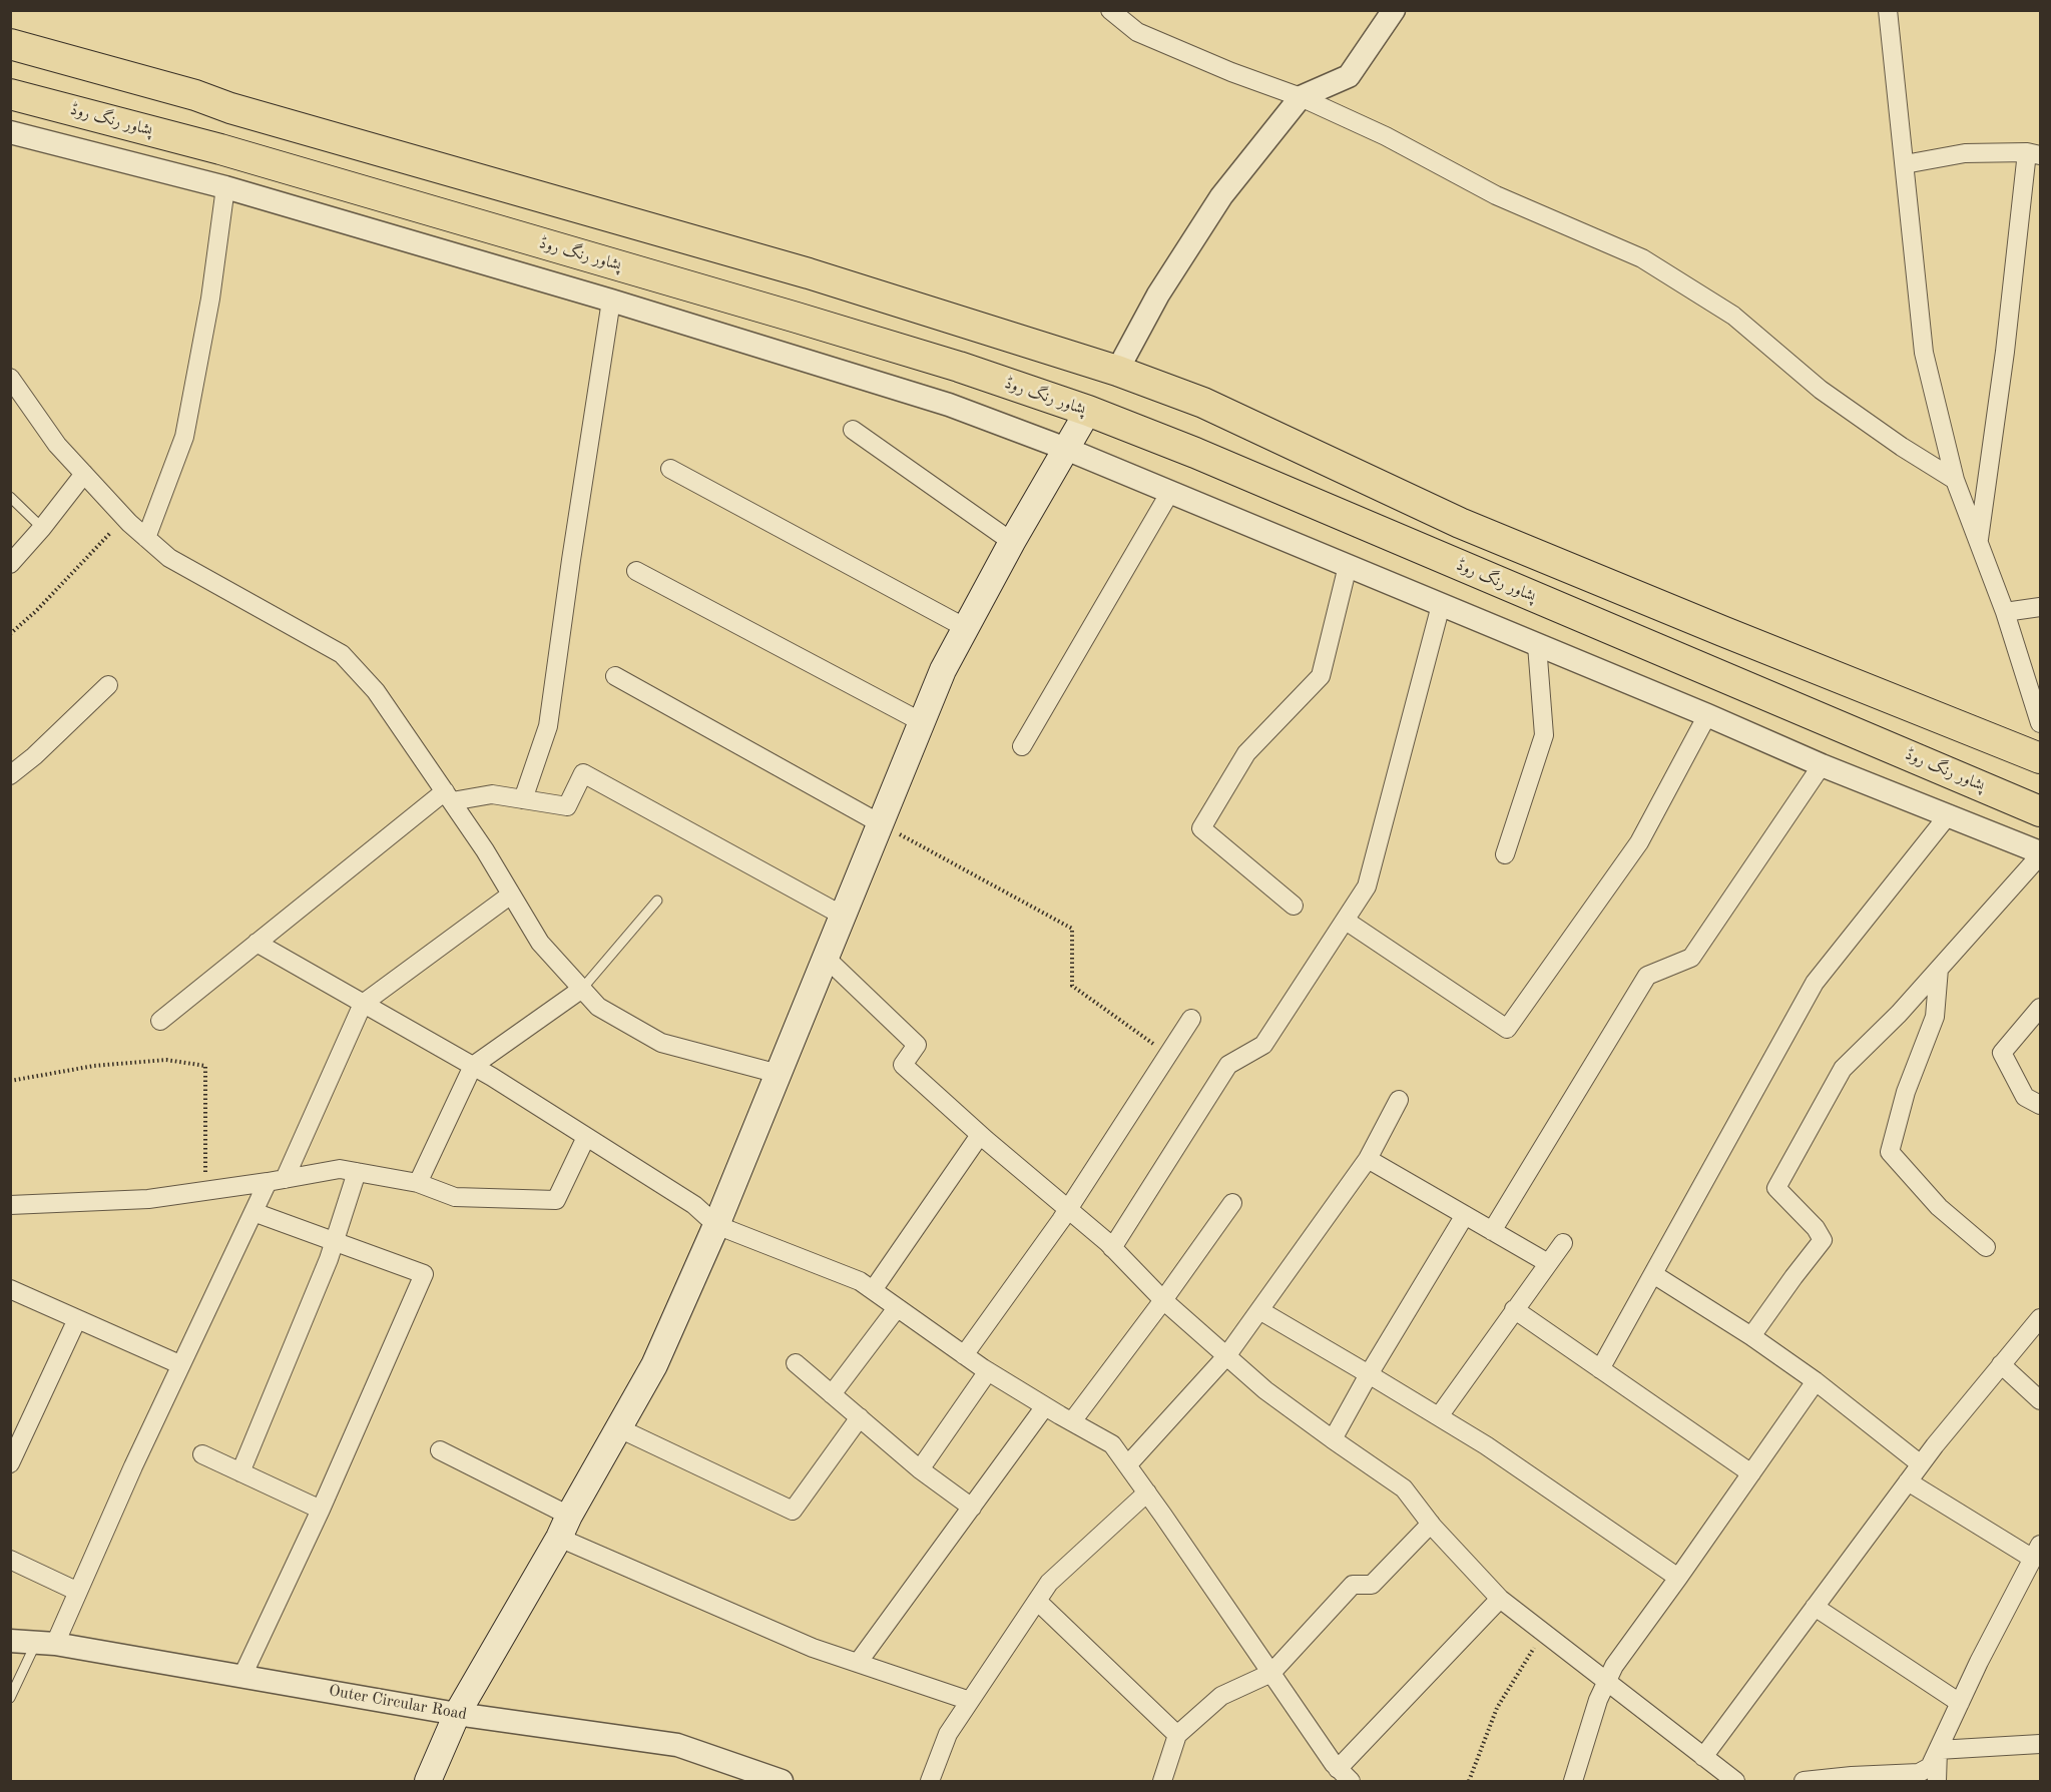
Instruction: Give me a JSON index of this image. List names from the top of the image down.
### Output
{
  "streets": {
    "highway": ["پشاور رنگ روڈ"],
    "street": ["Outer Circular Road"]
  }
}
